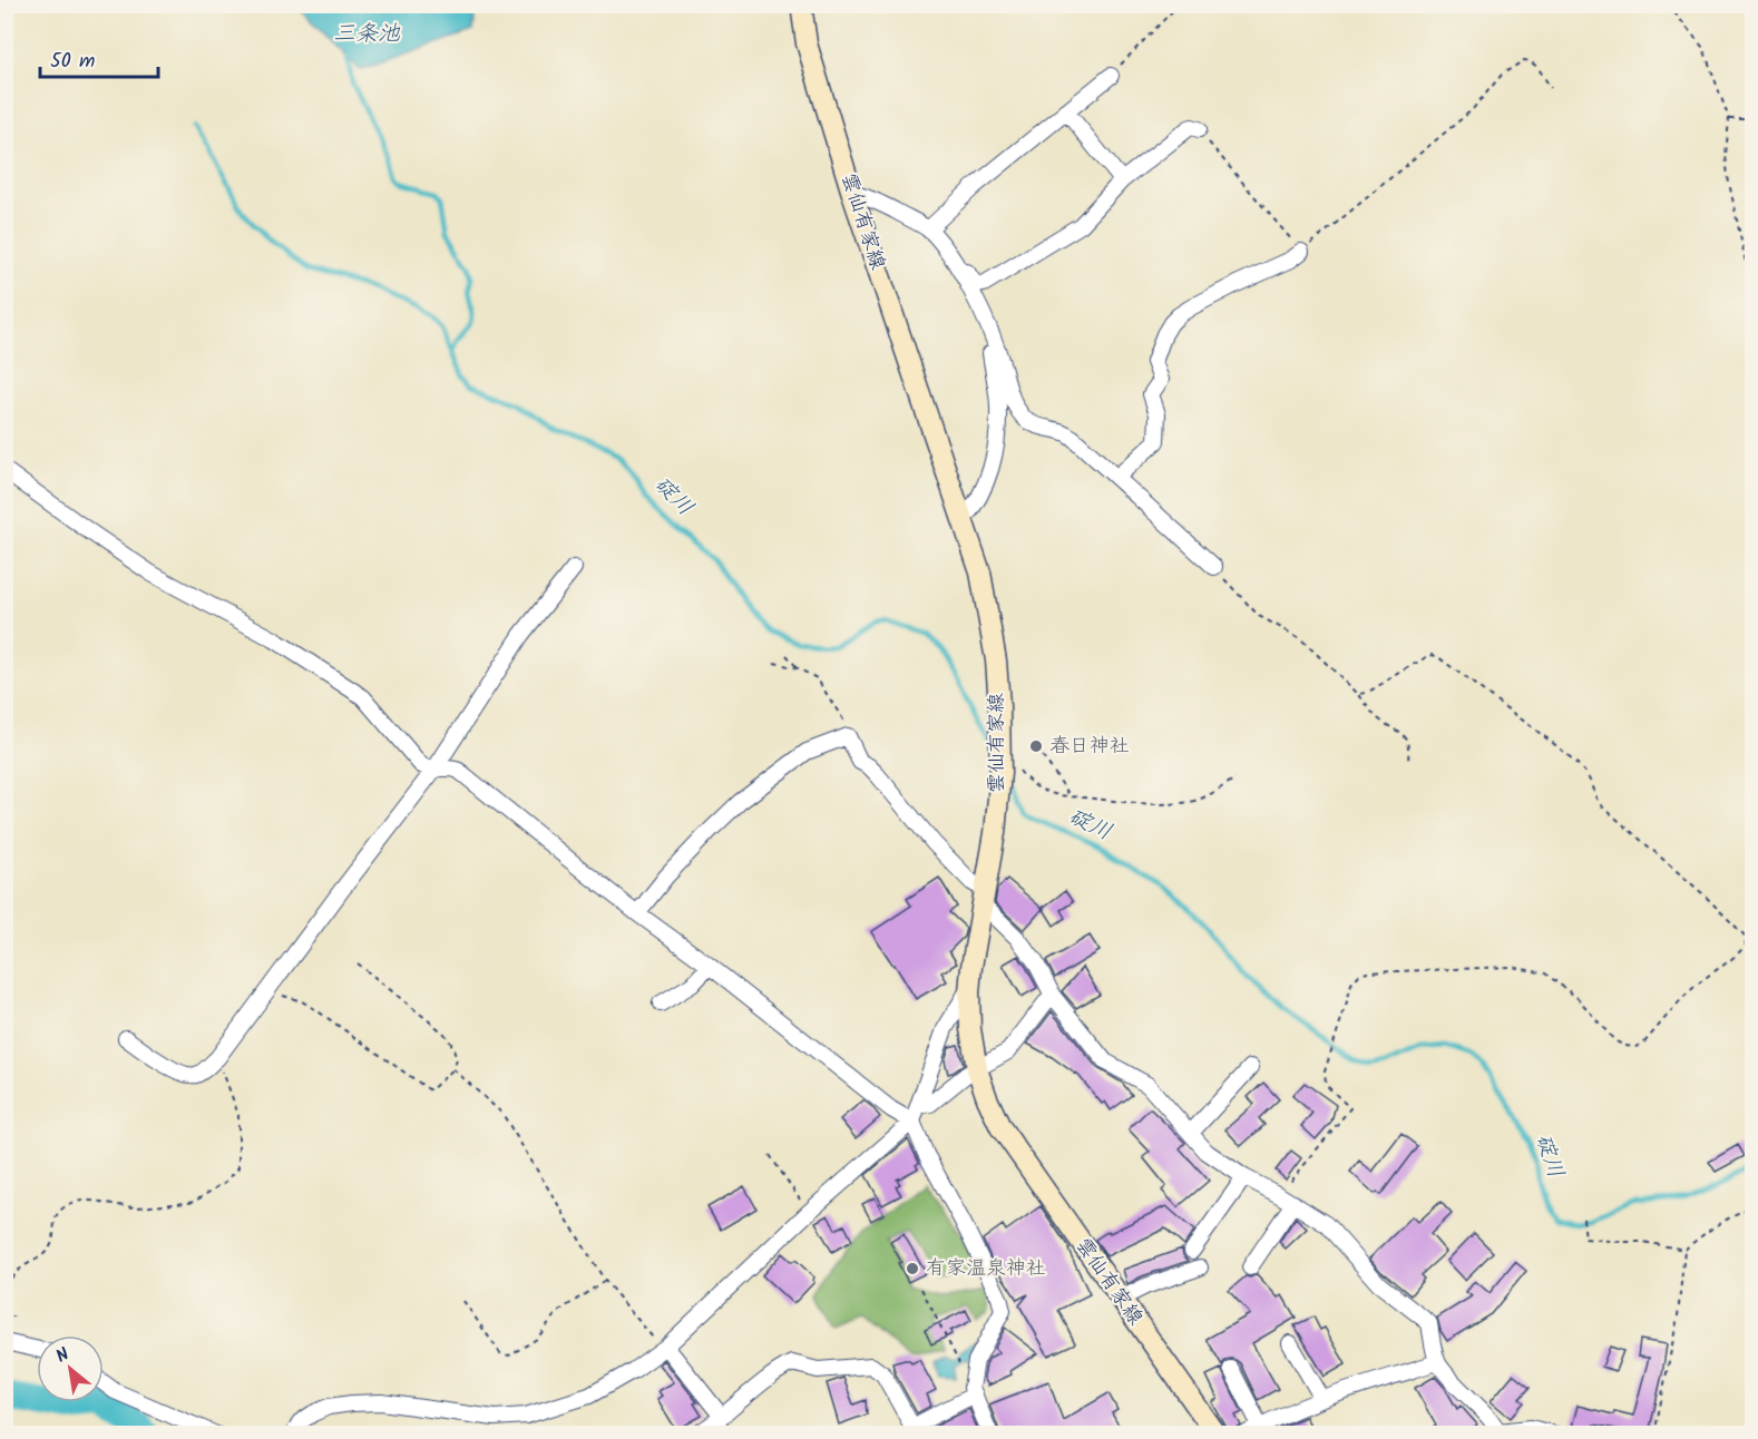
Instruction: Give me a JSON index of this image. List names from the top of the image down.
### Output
{
  "streets": {
    "main road": ["雲仙有家線"]
  },
  "water": ["三条池", "碇川"],
  "places": ["春日神社", "有家温泉神社"],
  "scale_bar": "50 m",
  "north": "top left"
}
